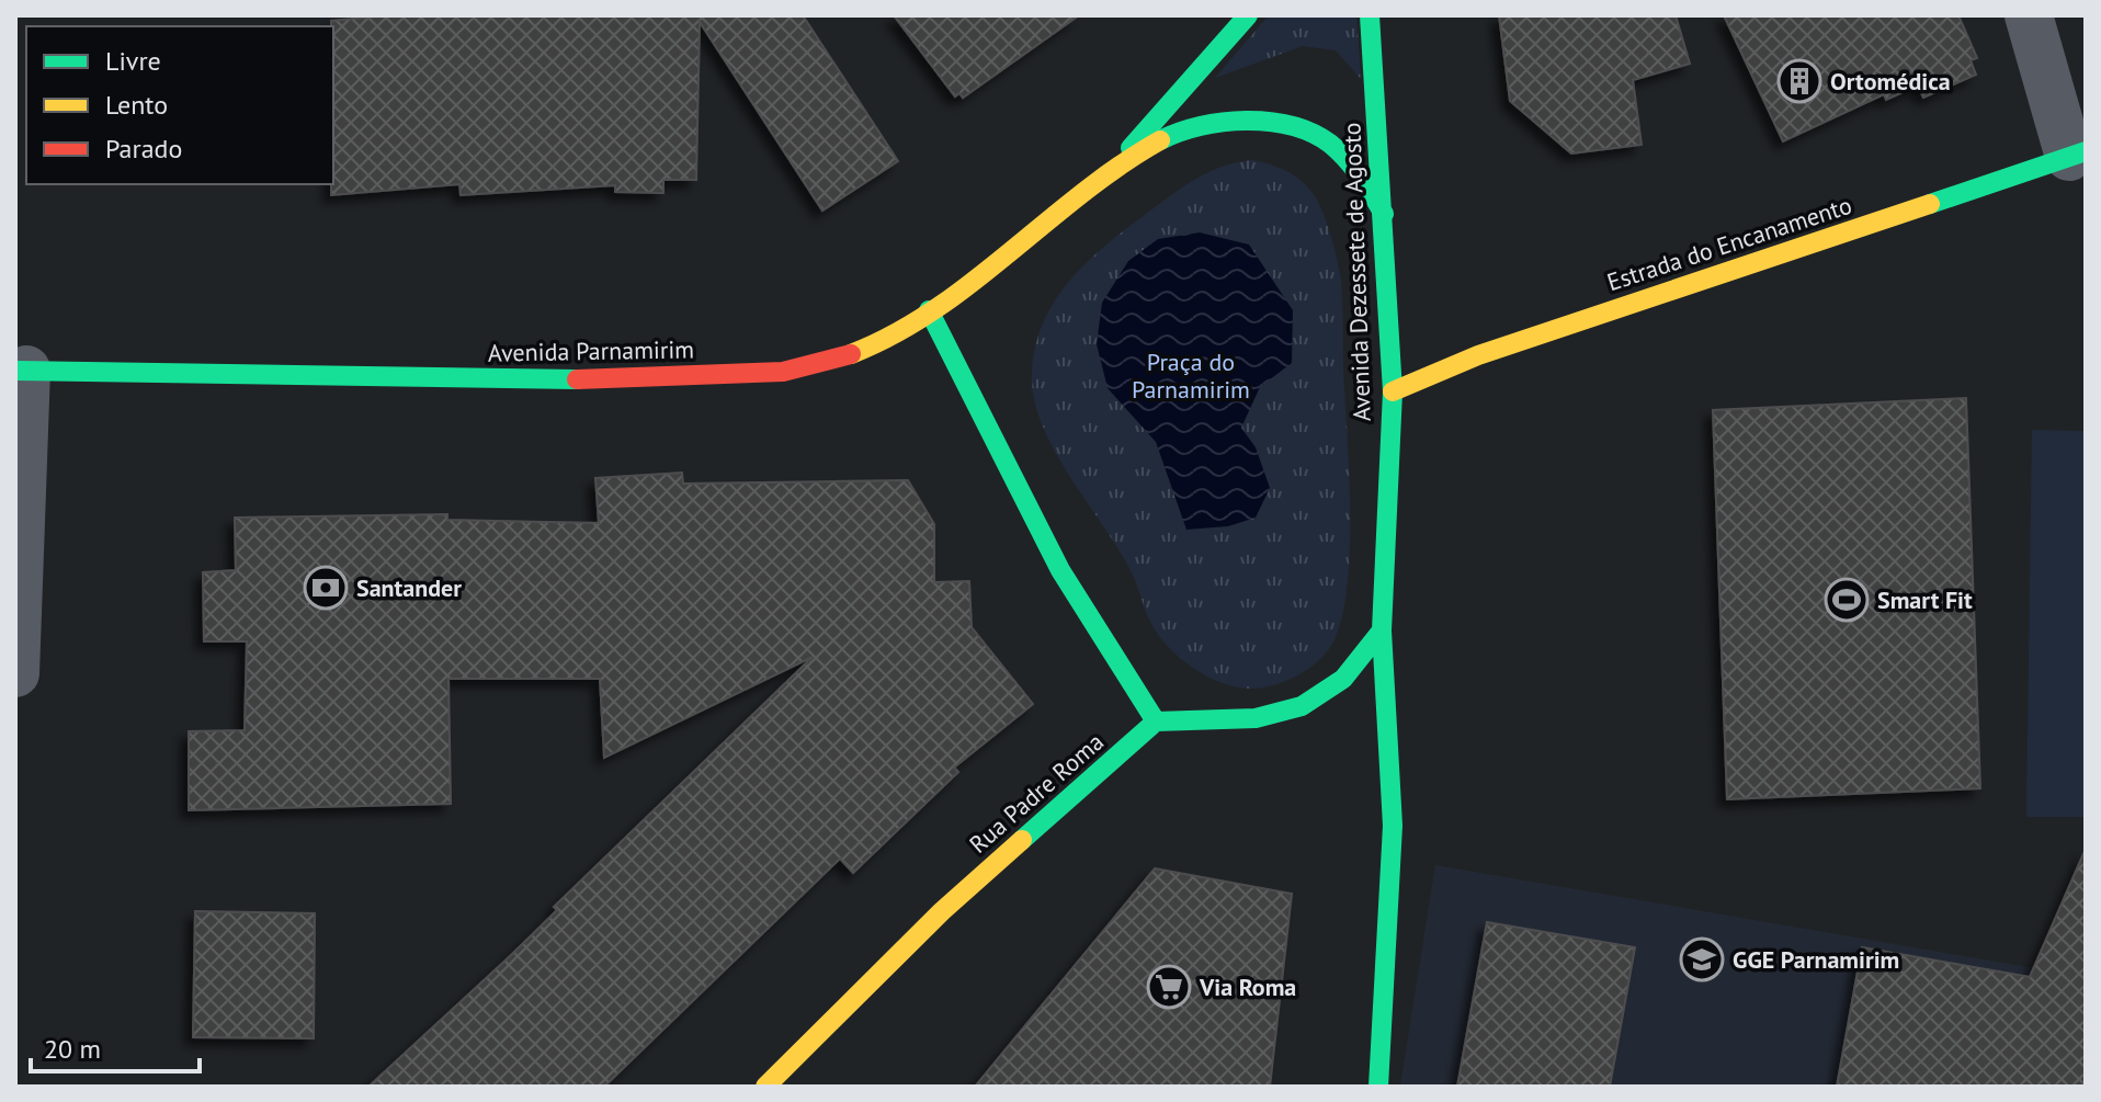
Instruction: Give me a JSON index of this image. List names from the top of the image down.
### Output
{
  "streets": {
    "main road": [
      "Estrada do Encanamento",
      "Avenida Dezessete de Agosto",
      "Avenida Parnamirim",
      "Rua Padre Roma"
    ]
  },
  "crossings": [
    ["Estrada do Encanamento", "Avenida Dezessete de Agosto"]
  ],
  "parks": ["Praça do Parnamirim"],
  "places": {
    "building": ["Ortomédica"],
    "bank": ["Santander"],
    "sports": ["Smart Fit"],
    "school or university": ["GGE Parnamirim"],
    "supermarket": ["Via Roma"]
  },
  "legend": ["Livre", "Lento", "Parado"],
  "scale_bar": "20 m"
}
